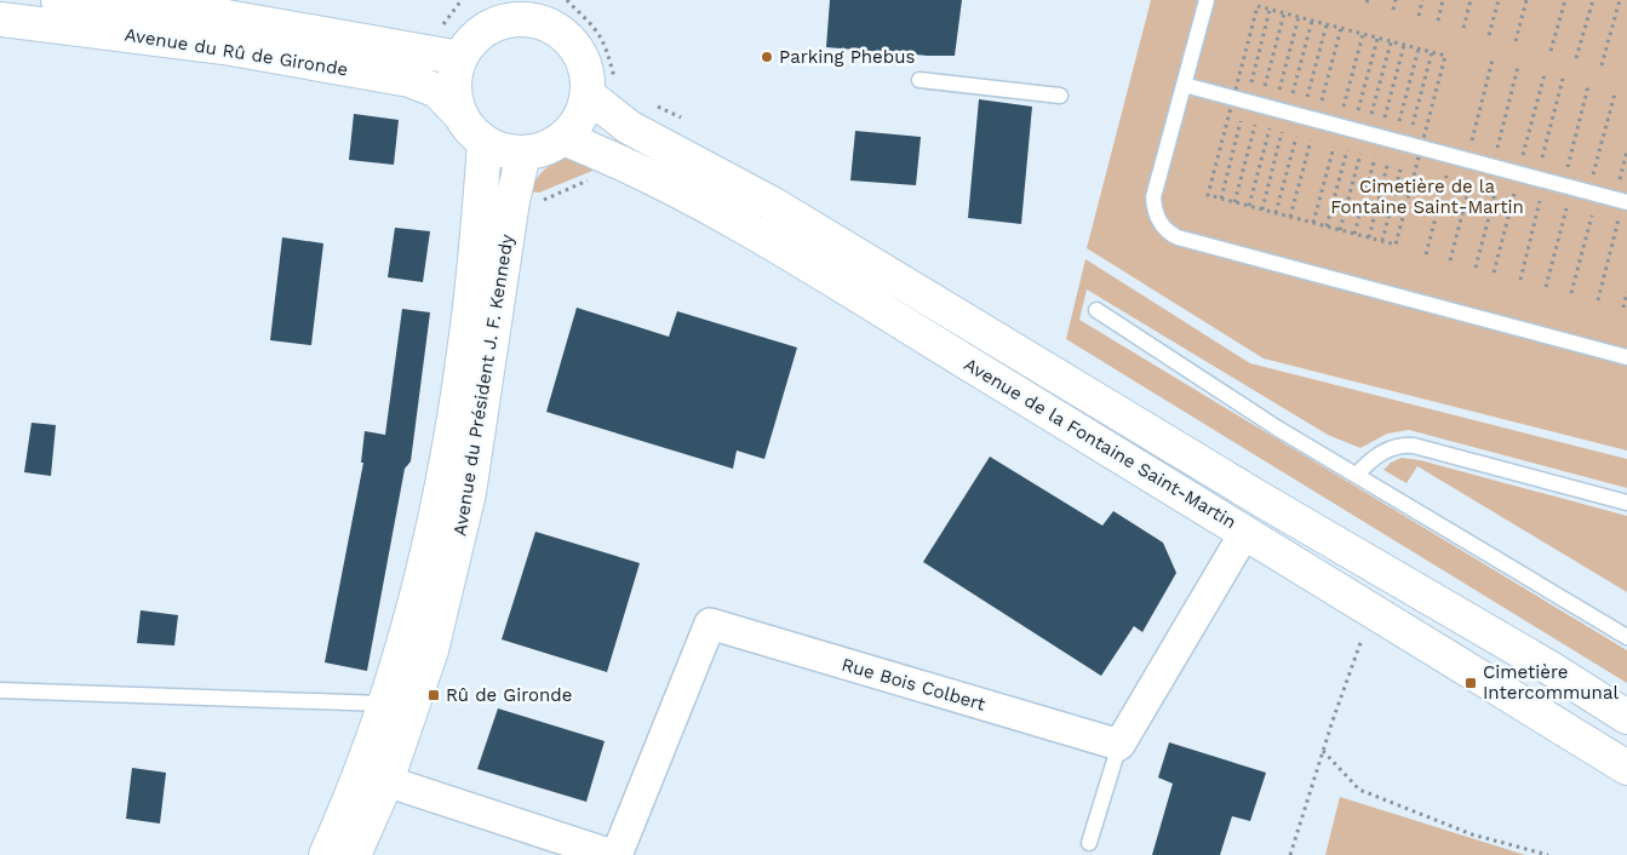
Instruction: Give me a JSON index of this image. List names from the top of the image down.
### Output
{
  "streets": {
    "main road": ["Avenue du Rû de Gironde", "Avenue du Président J. F. Kennedy", "Avenue de la Fontaine Saint-Martin"],
    "street": ["Rue Bois Colbert"]
  },
  "crossings": [
    ["Avenue du Rû de Gironde", "Avenue du Président J. F. Kennedy"],
    ["Avenue du Rû de Gironde", "Avenue de la Fontaine Saint-Martin"],
    ["Avenue du Président J. F. Kennedy", "Avenue de la Fontaine Saint-Martin"],
    ["Avenue du Président J. F. Kennedy", "Rue Bois Colbert"]
  ],
  "parks": ["Cimetière de la Fontaine Saint-Martin"],
  "places": {
    "other": ["Parking Phebus"],
    "transit": ["Cimetière Intercommunal", "Rû de Gironde"]
  }
}
